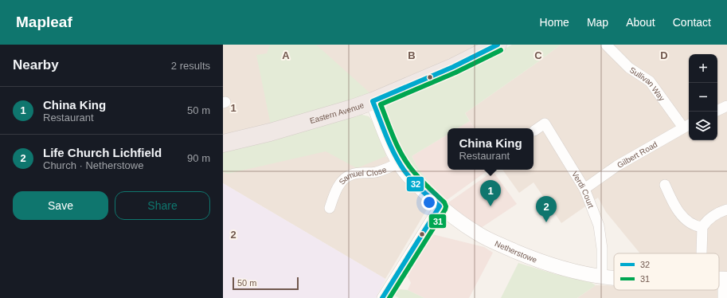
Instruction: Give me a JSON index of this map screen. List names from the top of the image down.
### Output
{
  "streets": {
    "highway": ["Eastern Avenue"],
    "street": [
      "Sullivan Way",
      "Gilbert Road",
      "Samuel Close",
      "Verdi Court",
      "Netherstowe"
    ]
  },
  "crossings": [
    ["Sullivan Way", "Gilbert Road"],
    ["Eastern Avenue", "Netherstowe"],
    ["Gilbert Road", "Verdi Court"],
    ["Samuel Close", "Netherstowe"],
    ["Verdi Court", "Netherstowe"]
  ],
  "lines": ["transit line 32", "transit line 31"],
  "legend": ["32", "31"],
  "scale_bar": "50 m",
  "page": {
    "header": "Mapleaf",
    "nav": [
      "Home",
      "Map",
      "About",
      "Contact"
    ],
    "heading": ["Nearby", "2 results"],
    "map_buttons": ["+", "−"],
    "list": [
      {
        "mark": "1",
        "name": "China King",
        "note": "Restaurant",
        "value": "50 m"
      },
      {
        "mark": "2",
        "name": "Life Church Lichfield",
        "note": "Church · Netherstowe",
        "value": "90 m"
      }
    ],
    "popup": ["China King", "Restaurant"],
    "pins": ["1", "2"],
    "buttons": ["Save", "Share"],
    "scale": "50 m"
  },
  "grid": {
    "columns": [
      "A",
      "B",
      "C",
      "D"
    ],
    "rows": ["1", "2"]
  }
}
